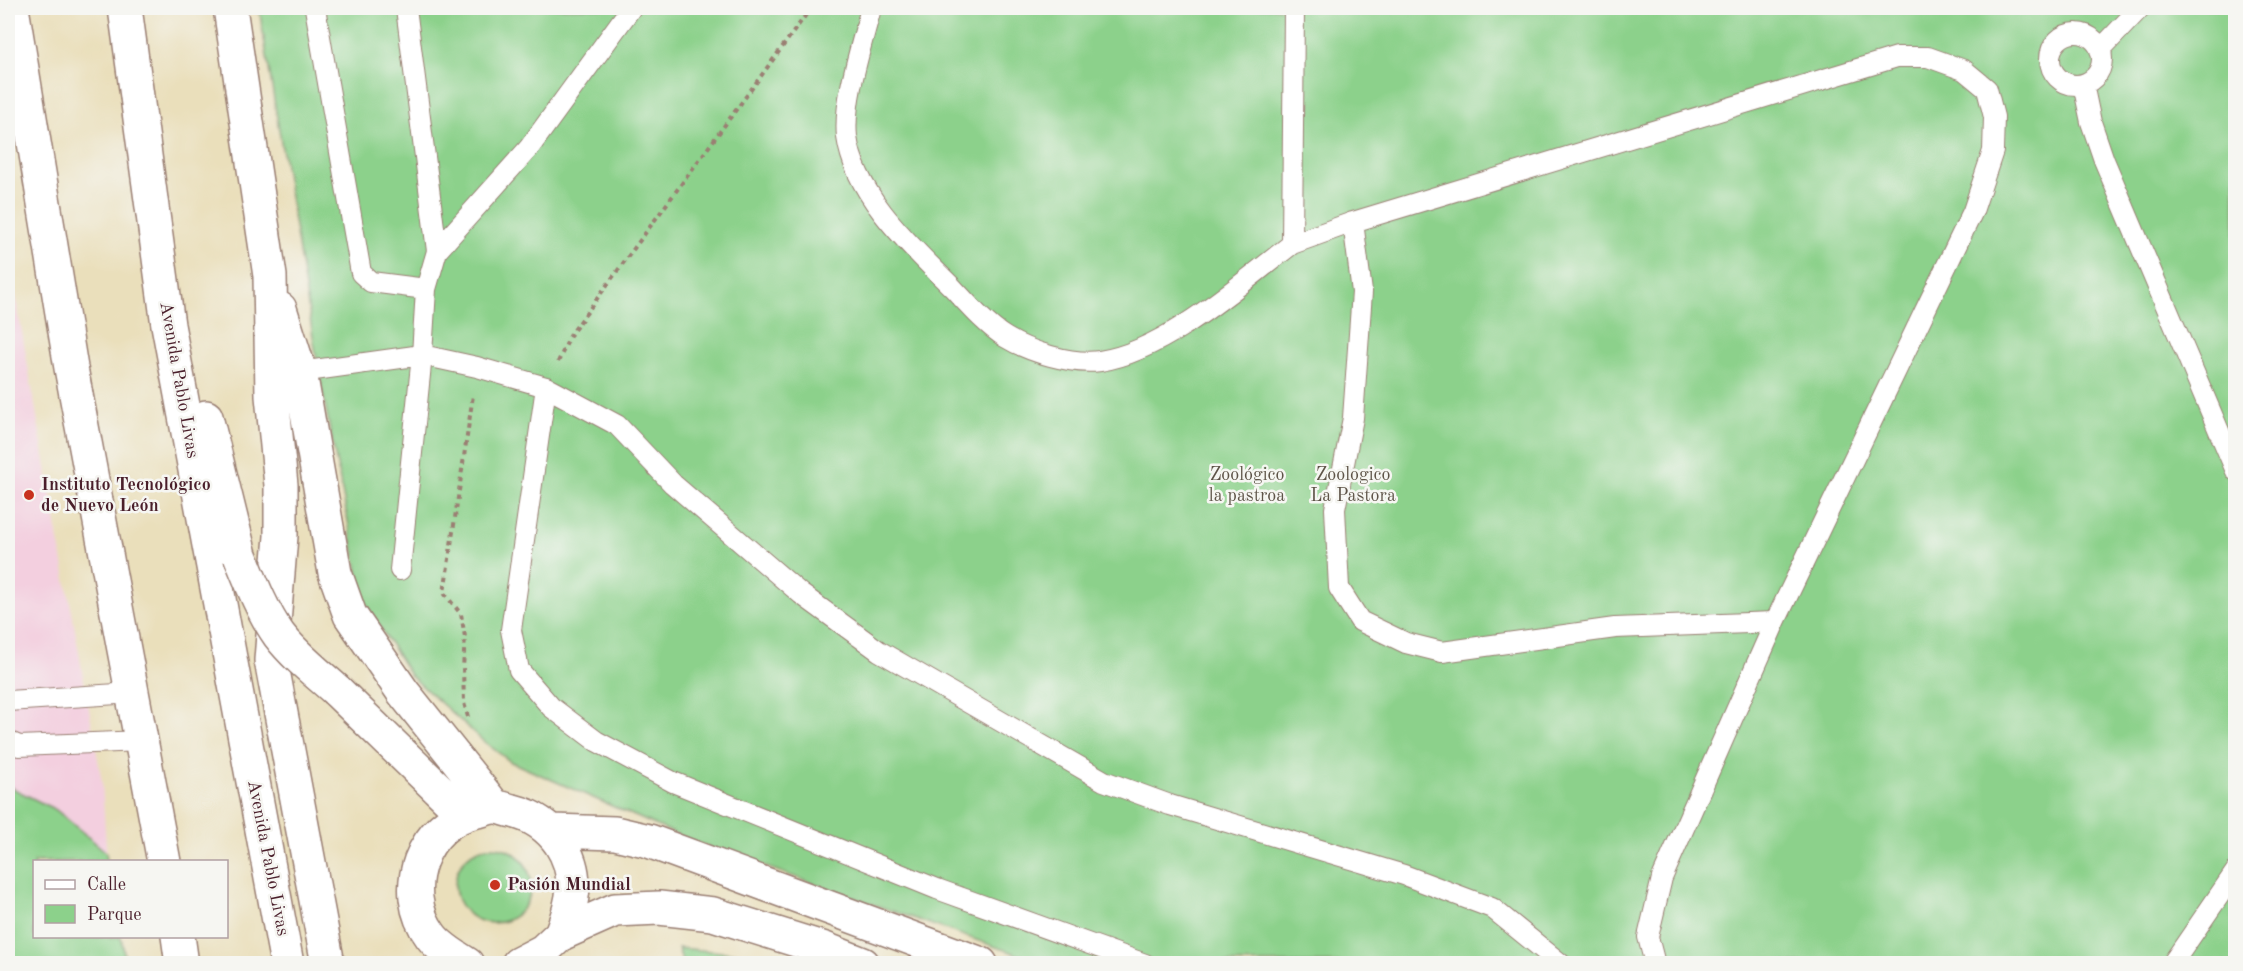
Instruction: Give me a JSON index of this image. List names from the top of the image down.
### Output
{
  "streets": {
    "main road": ["Avenida Pablo Livas"]
  },
  "parks": ["Zoológico la pastroa", "Zoologico La Pastora"],
  "places": ["Instituto Tecnológico de Nuevo León", "Pasión Mundial"],
  "legend": ["Calle", "Parque"]
}
